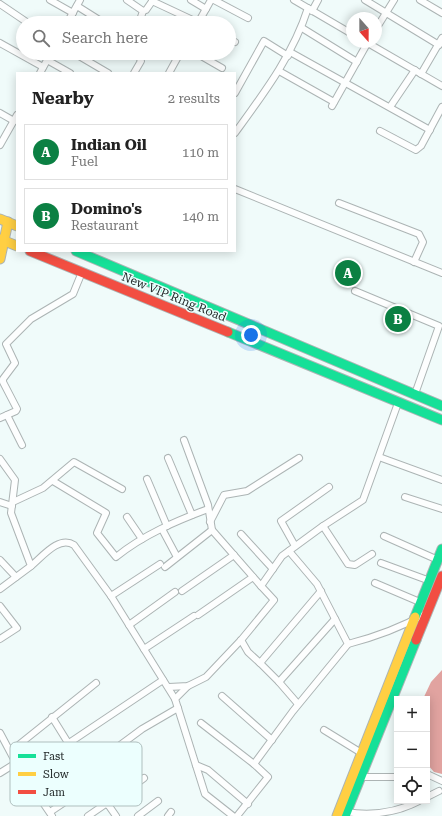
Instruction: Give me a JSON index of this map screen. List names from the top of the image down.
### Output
{
  "streets": {
    "main road": ["New VIP Ring Road"]
  },
  "legend": ["Fast", "Slow", "Jam"],
  "north": "bottom",
  "page": {
    "search": "Search here",
    "heading": ["Nearby", "2 results"],
    "list": [
      {
        "mark": "A",
        "name": "Indian Oil",
        "note": "Fuel",
        "value": "110 m"
      },
      {
        "mark": "B",
        "name": "Domino's",
        "note": "Restaurant",
        "value": "140 m"
      }
    ],
    "pins": ["A", "B"],
    "map_buttons": ["+", "−"]
  }
}
